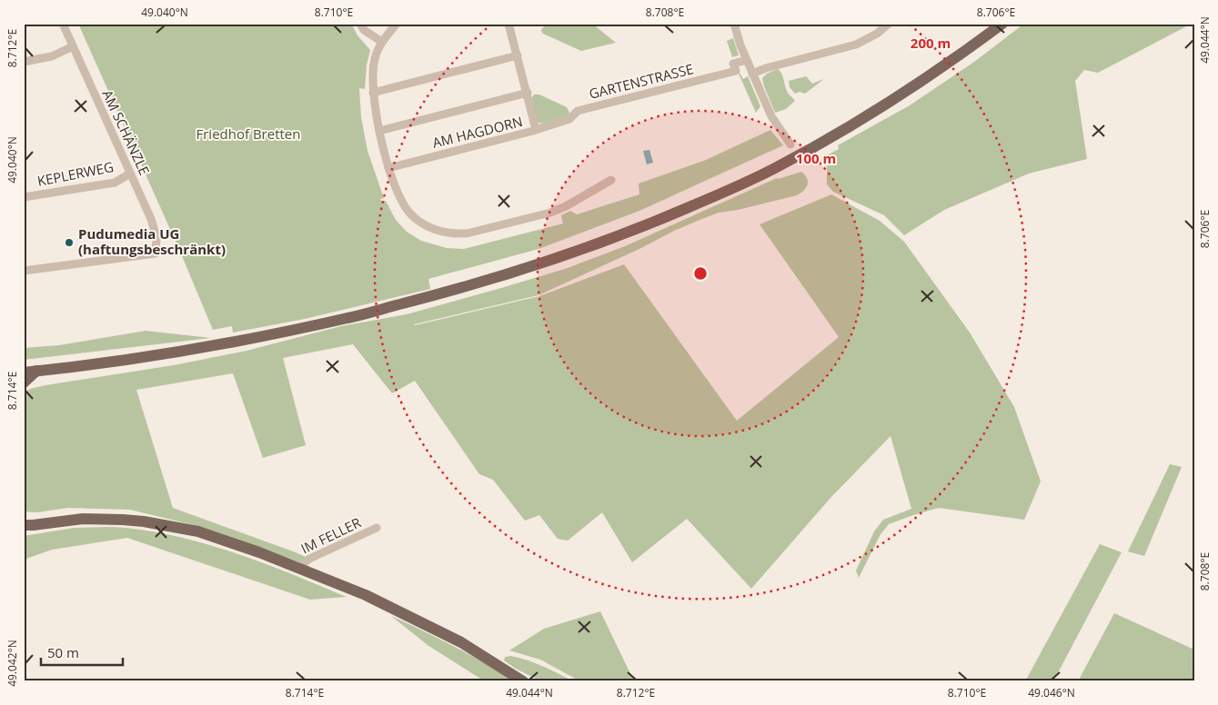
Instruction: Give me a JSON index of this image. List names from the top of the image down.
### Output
{
  "streets": {
    "street": [
      "GARTENSTRASSE",
      "AM SCHÄNZLE",
      "AM HAGDORN",
      "KEPLERWEG",
      "IM FELLER"
    ]
  },
  "crossings": [
    ["GARTENSTRASSE", "AM HAGDORN"],
    ["AM SCHÄNZLE", "KEPLERWEG"]
  ],
  "parks": ["Friedhof Bretten"],
  "places": ["Pudumedia UG (haftungsbeschränkt)"],
  "scale_bar": "50 m",
  "coordinates": [
    "49.040°N",
    "8.710°E",
    "8.708°E",
    "8.706°E",
    "49.044°N",
    "8.712°E",
    "8.714°E",
    "49.042°N",
    "49.046°N"
  ],
  "rings": ["200 m", "100 m"]
}
